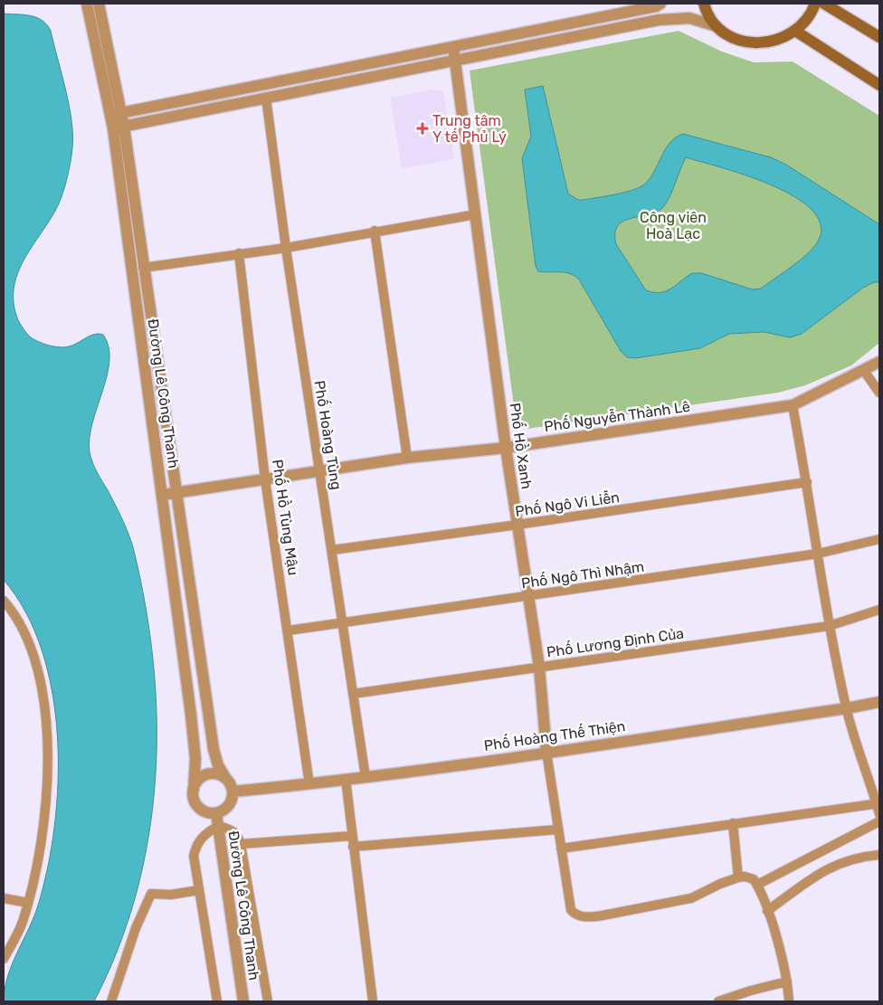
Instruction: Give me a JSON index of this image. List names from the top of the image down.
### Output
{
  "streets": {
    "street": [
      "Đường Lê Công Thanh",
      "Phố Nguyễn Thành Lê",
      "Phố Hoàng Tùng",
      "Phố Hồ Xanh",
      "Phố Ngô Vi Liễn",
      "Phố Hồ Tùng Mậu",
      "Phố Ngô Thì Nhậm",
      "Phố Lương Định Của",
      "Phố Hoàng Thế Thiện"
    ]
  },
  "crossings": [
    ["Đường Lê Công Thanh", "Phố Nguyễn Thành Lê"],
    ["Đường Lê Công Thanh", "Phố Hoàng Thế Thiện"],
    ["Phố Nguyễn Thành Lê", "Phố Hoàng Tùng"],
    ["Phố Nguyễn Thành Lê", "Phố Hồ Xanh"],
    ["Phố Nguyễn Thành Lê", "Phố Hồ Tùng Mậu"],
    ["Phố Hoàng Tùng", "Phố Ngô Vi Liễn"],
    ["Phố Hoàng Tùng", "Phố Ngô Thì Nhậm"],
    ["Phố Hoàng Tùng", "Phố Lương Định Của"],
    ["Phố Hoàng Tùng", "Phố Hoàng Thế Thiện"],
    ["Phố Hồ Xanh", "Phố Ngô Vi Liễn"],
    ["Phố Hồ Xanh", "Phố Ngô Thì Nhậm"],
    ["Phố Hồ Xanh", "Phố Lương Định Của"],
    ["Phố Hồ Xanh", "Phố Hoàng Thế Thiện"],
    ["Phố Hồ Tùng Mậu", "Phố Ngô Thì Nhậm"],
    ["Phố Hồ Tùng Mậu", "Phố Hoàng Thế Thiện"]
  ],
  "parks": ["Công viên Hoà Lạc"],
  "places": {
    "health": ["Trung tâm Y tế Phủ Lý"]
  }
}
